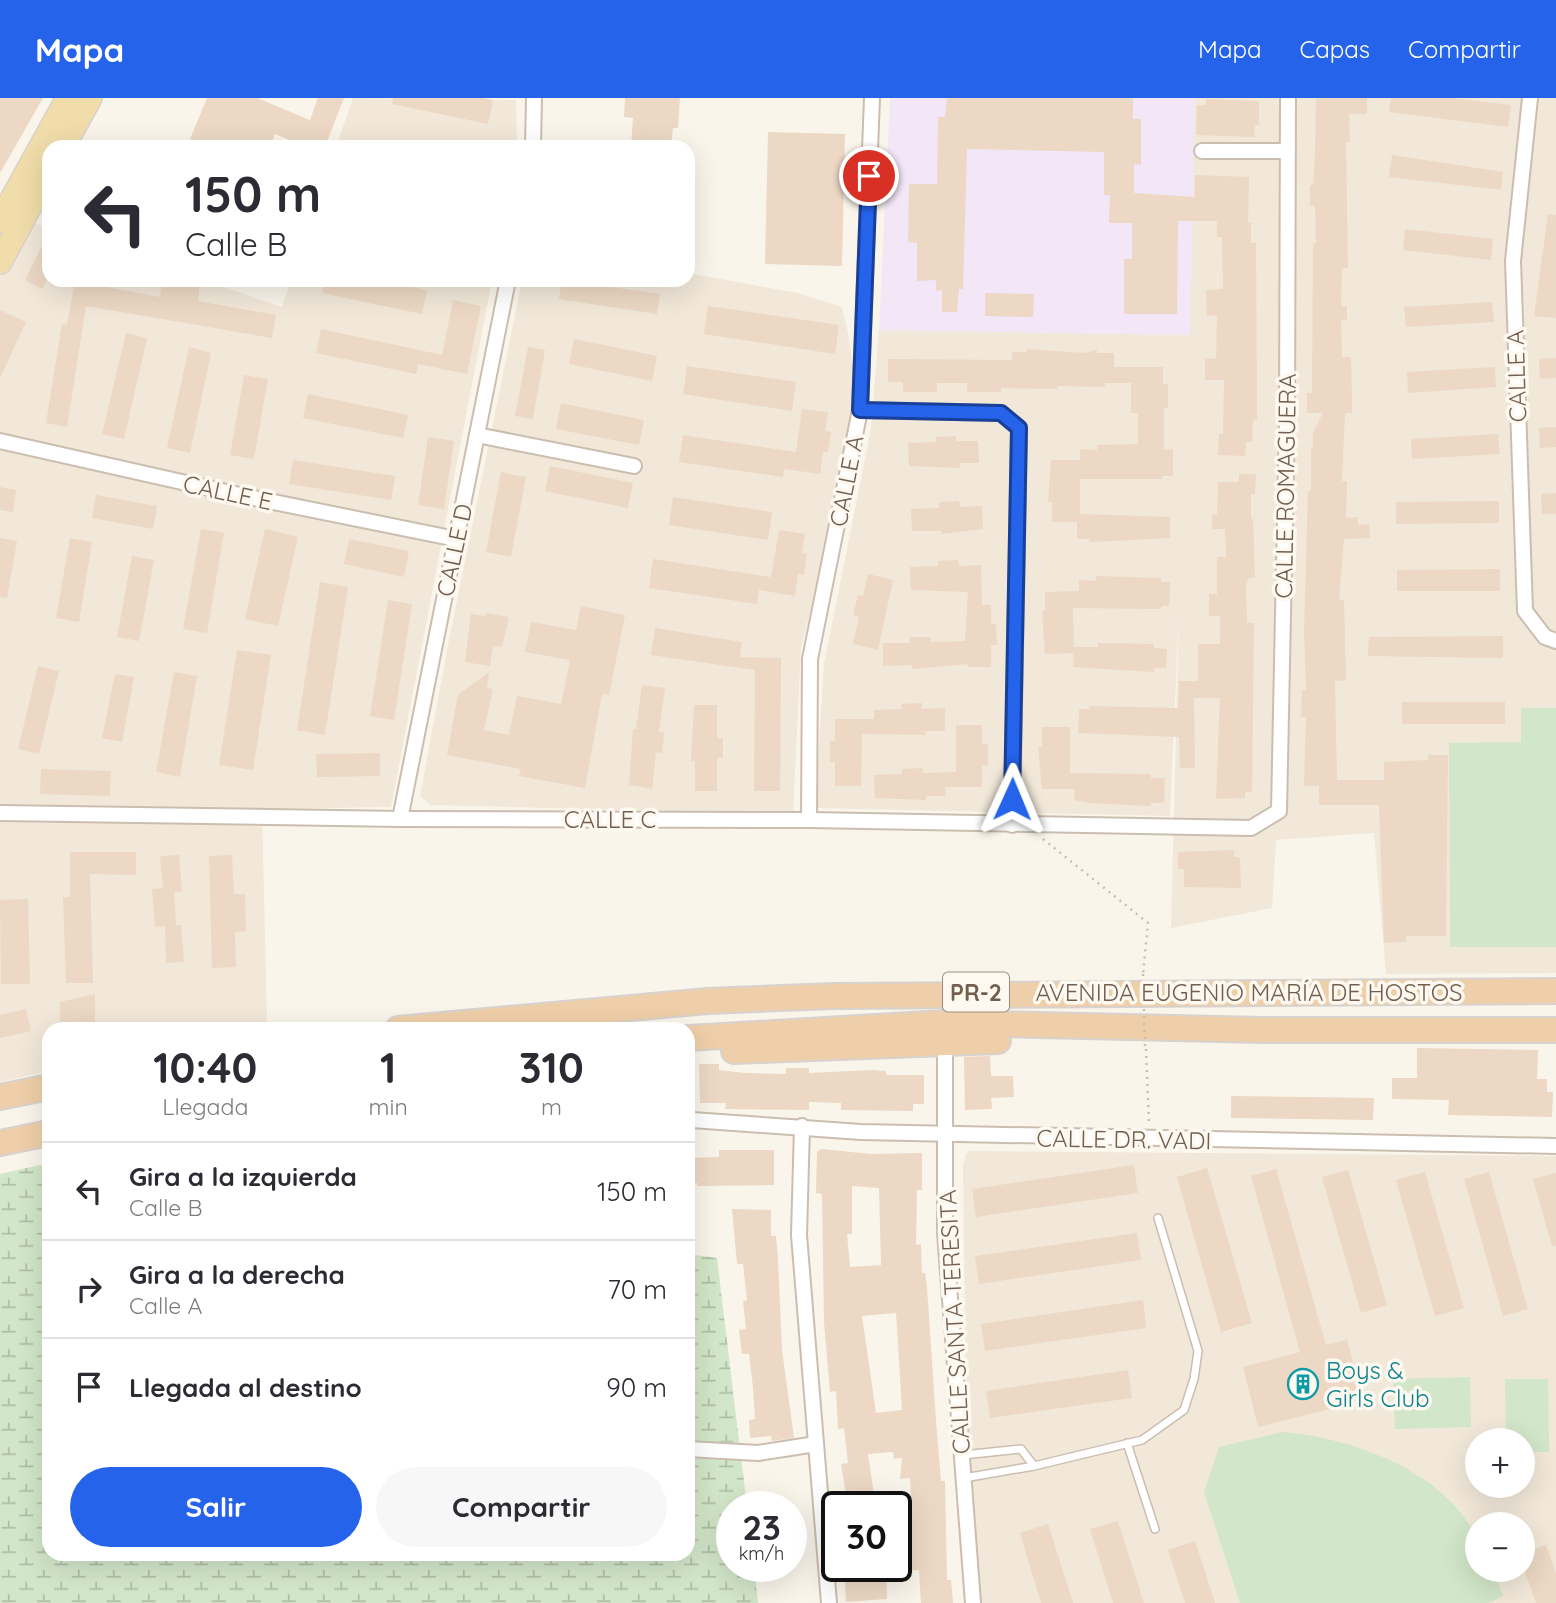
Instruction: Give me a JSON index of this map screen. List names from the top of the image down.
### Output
{
  "streets": {
    "highway": ["PR-2", "AVENIDA EUGENIO MARÍA DE HOSTOS"],
    "street": [
      "CALLE A",
      "CALLE ROMAGUERA",
      "CALLE E",
      "CALLE D",
      "CALLE C",
      "CALLE DR. VADI",
      "CALLE SANTA TERESITA"
    ]
  },
  "crossings": [
    ["CALLE A", "CALLE C"],
    ["CALLE ROMAGUERA", "CALLE C"],
    ["CALLE E", "CALLE D"],
    ["CALLE D", "CALLE C"],
    ["CALLE DR. VADI", "CALLE SANTA TERESITA"]
  ],
  "places": {
    "building": ["Boys & Girls Club"]
  },
  "page": {
    "header": "Mapa",
    "nav": ["Mapa", "Capas", "Compartir"],
    "turn": ["150 m", "Calle B"],
    "eta": [
      "10:40",
      "Llegada",
      "1",
      "min",
      "310",
      "m"
    ],
    "list": [
      {
        "name": "Gira a la izquierda",
        "note": "Calle B",
        "value": "150 m"
      },
      {
        "name": "Gira a la derecha",
        "note": "Calle A",
        "value": "70 m"
      },
      {
        "name": "Llegada al destino",
        "value": "90 m"
      }
    ],
    "map_buttons": ["+", "−"],
    "buttons": ["Salir", "Compartir"],
    "speed": "23 km/h",
    "limit": "30"
  }
}
